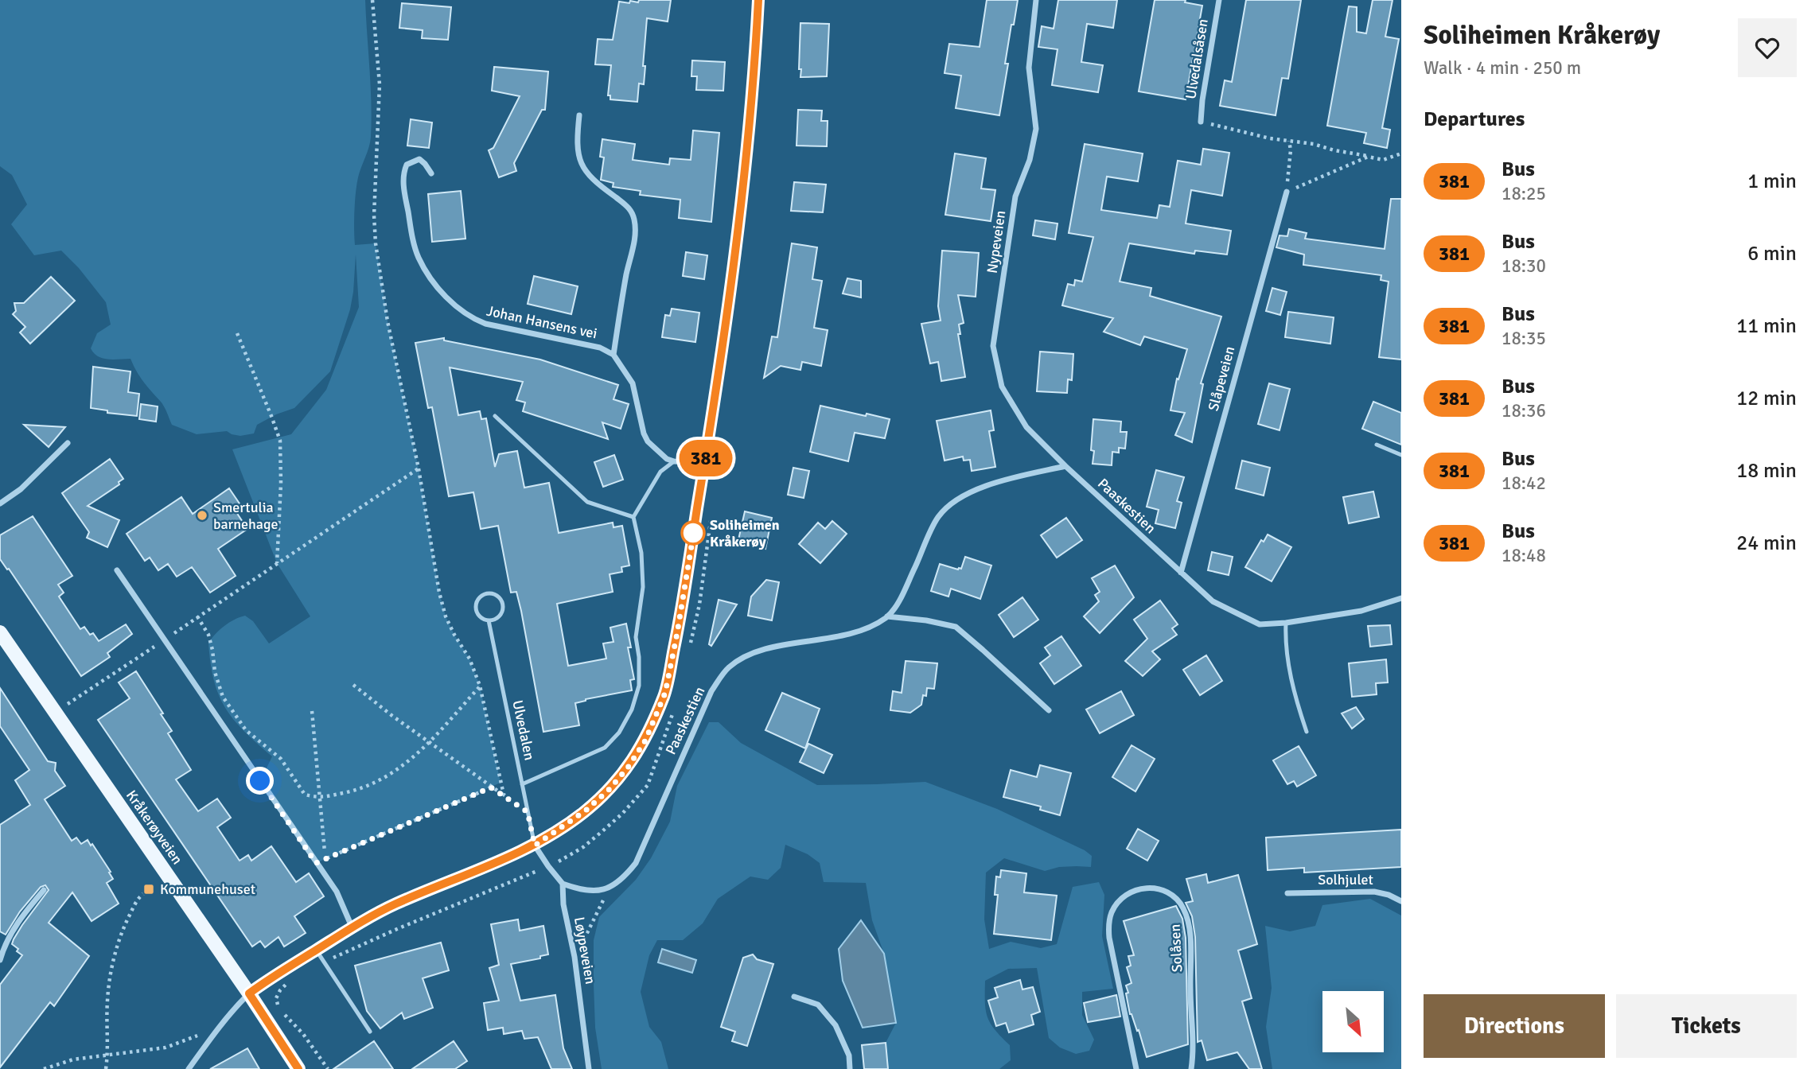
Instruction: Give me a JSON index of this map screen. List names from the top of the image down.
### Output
{
  "streets": {
    "main road": ["Kråkerøyveien"],
    "street": [
      "Ulvedalsåsen",
      "Nypeveien",
      "Johan Hansens vei",
      "Slåpeveien",
      "Paaskestien",
      "Solhjulet",
      "Solåsen",
      "Løypeveien"
    ],
    "lane": ["Ulvedalen"]
  },
  "crossings": [
    ["Nypeveien", "Paaskestien"],
    ["Slåpeveien", "Paaskestien"]
  ],
  "places": {
    "other": ["Smertulia barnehage", "Soliheimen Kråkerøy"],
    "transit": ["Kommunehuset"]
  },
  "lines": ["bus line 381"],
  "north": "bottom right",
  "page": {
    "on_map": "381",
    "heading": [
      ["Soliheimen Kråkerøy", "Walk · 4 min · 250 m"],
      "Departures"
    ],
    "list": [
      {
        "mark": "381",
        "name": "Bus",
        "note": "18:25",
        "value": "1 min"
      },
      {
        "mark": "381",
        "name": "Bus",
        "note": "18:30",
        "value": "6 min"
      },
      {
        "mark": "381",
        "name": "Bus",
        "note": "18:35",
        "value": "11 min"
      },
      {
        "mark": "381",
        "name": "Bus",
        "note": "18:36",
        "value": "12 min"
      },
      {
        "mark": "381",
        "name": "Bus",
        "note": "18:42",
        "value": "18 min"
      },
      {
        "mark": "381",
        "name": "Bus",
        "note": "18:48",
        "value": "24 min"
      }
    ],
    "buttons": ["Directions", "Tickets"]
  }
}
